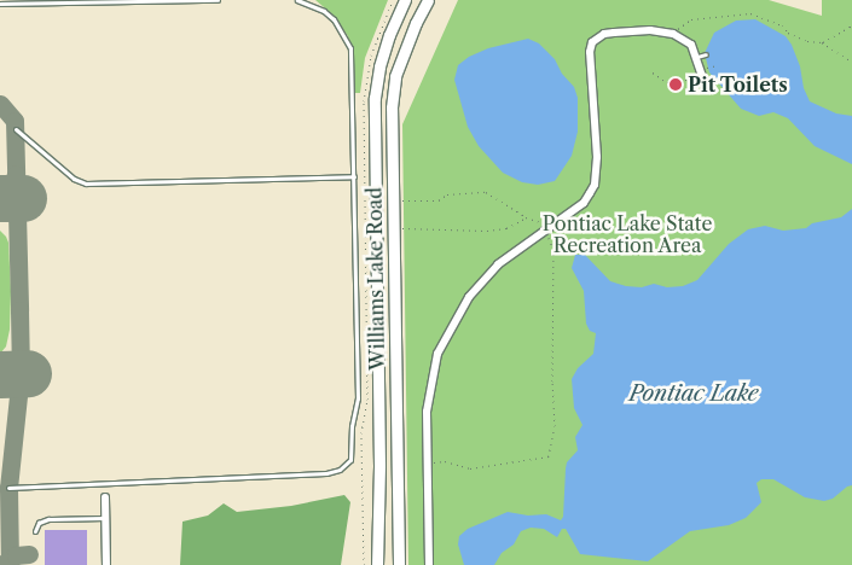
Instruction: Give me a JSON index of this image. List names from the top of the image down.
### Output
{
  "streets": {
    "main road": ["Williams Lake Road"]
  },
  "water": ["Pontiac Lake"],
  "parks": ["Pontiac Lake State Recreation Area"],
  "places": ["Pit Toilets"]
}
